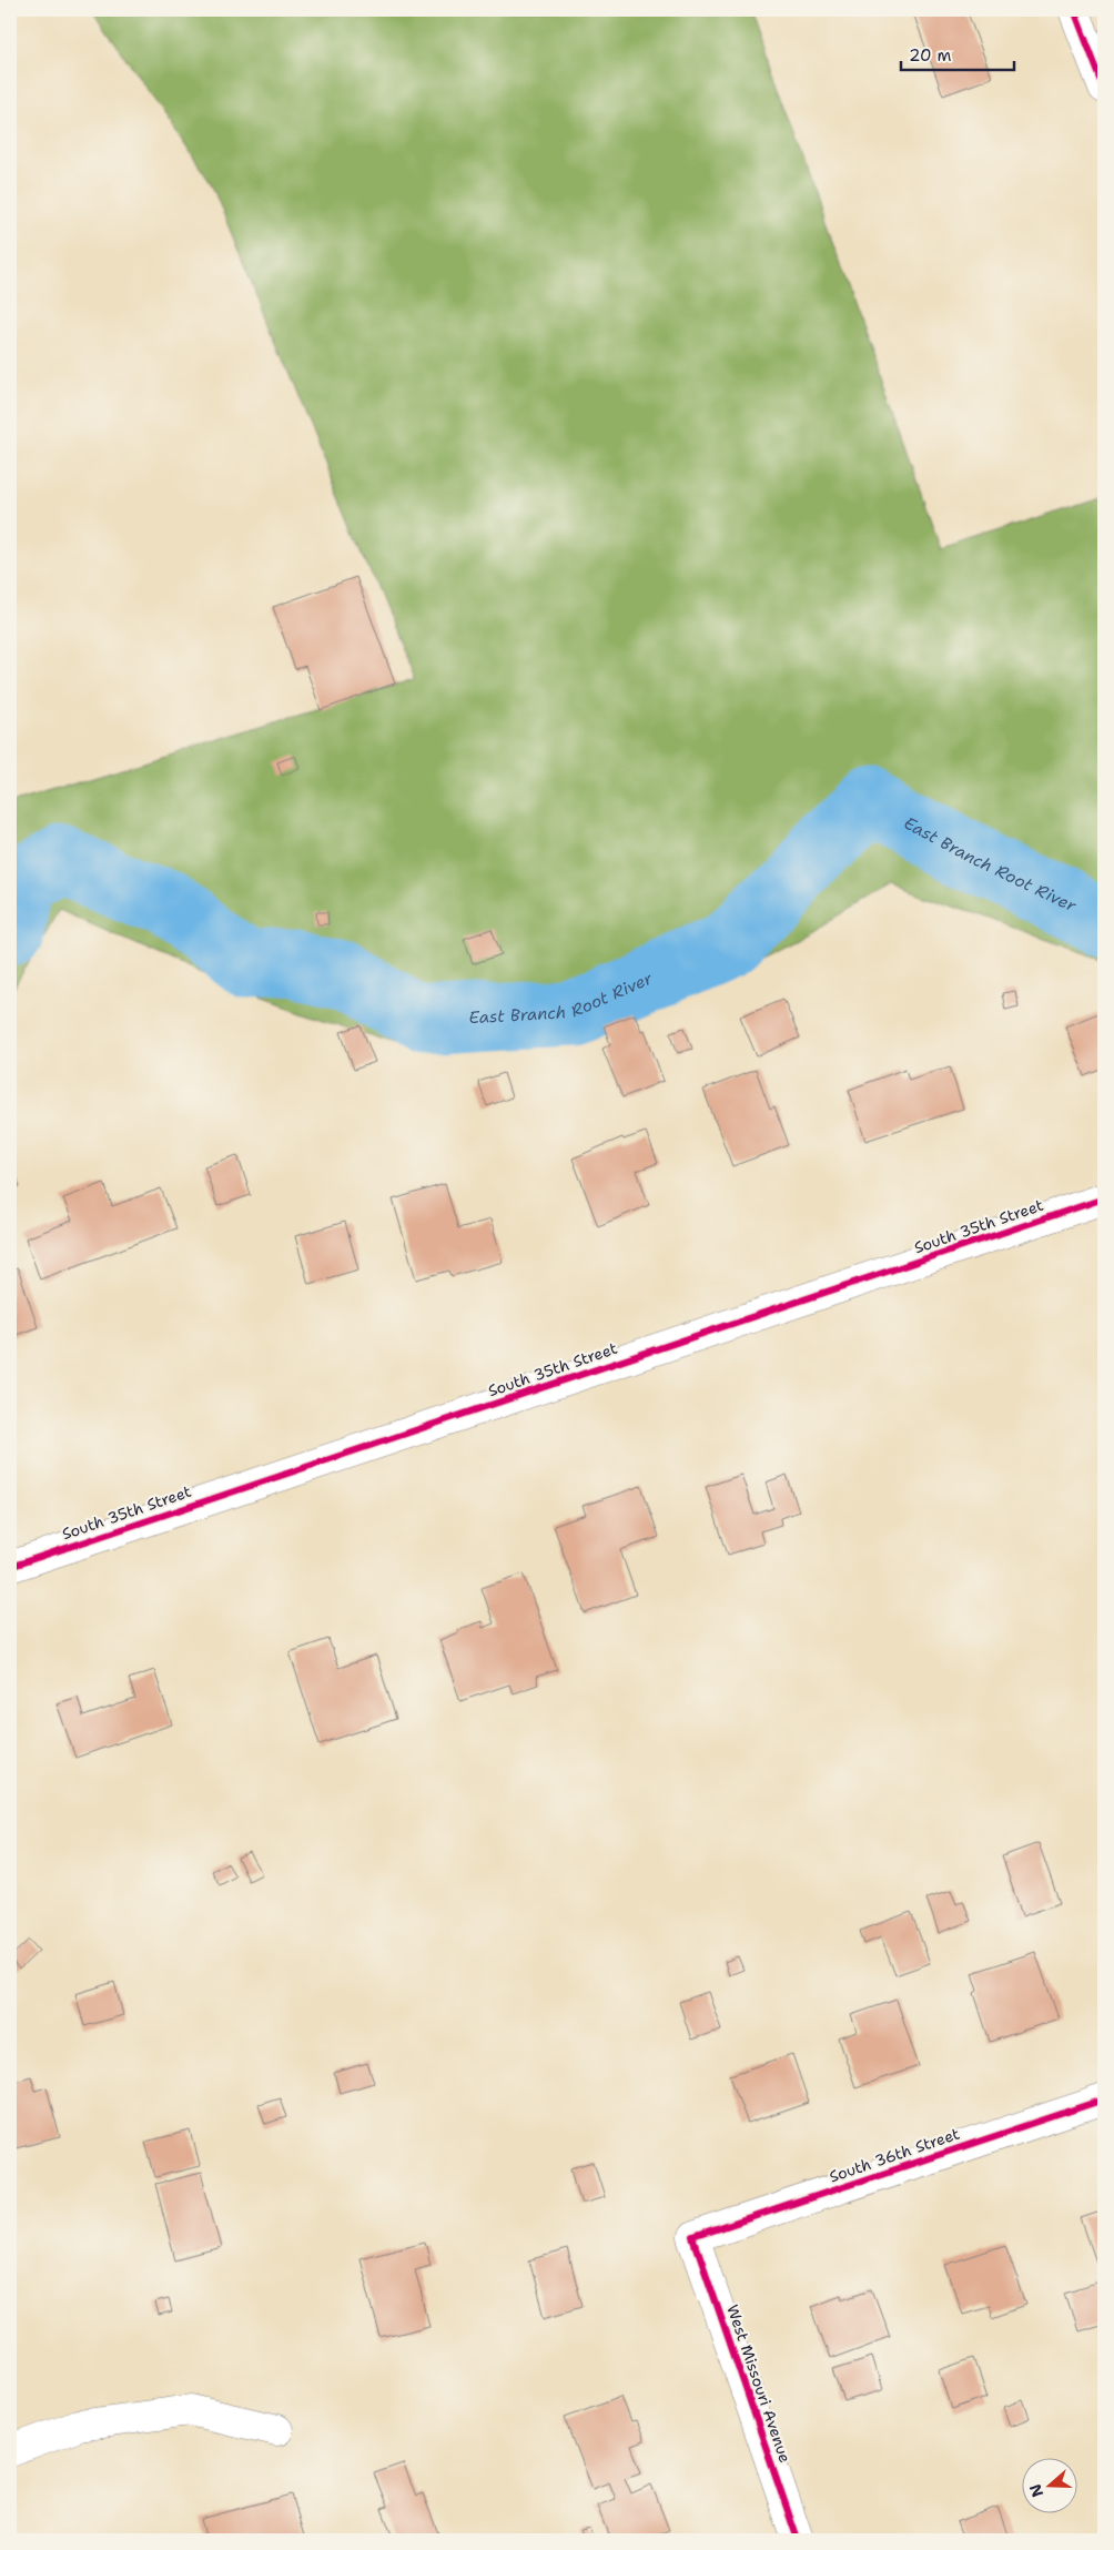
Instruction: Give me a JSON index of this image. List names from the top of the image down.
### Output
{
  "streets": {
    "street": ["South 35th Street", "South 36th Street", "West Missouri Avenue"]
  },
  "crossings": [
    ["South 36th Street", "West Missouri Avenue"]
  ],
  "water": ["East Branch Root River"],
  "scale_bar": "20 m",
  "north": "left"
}
